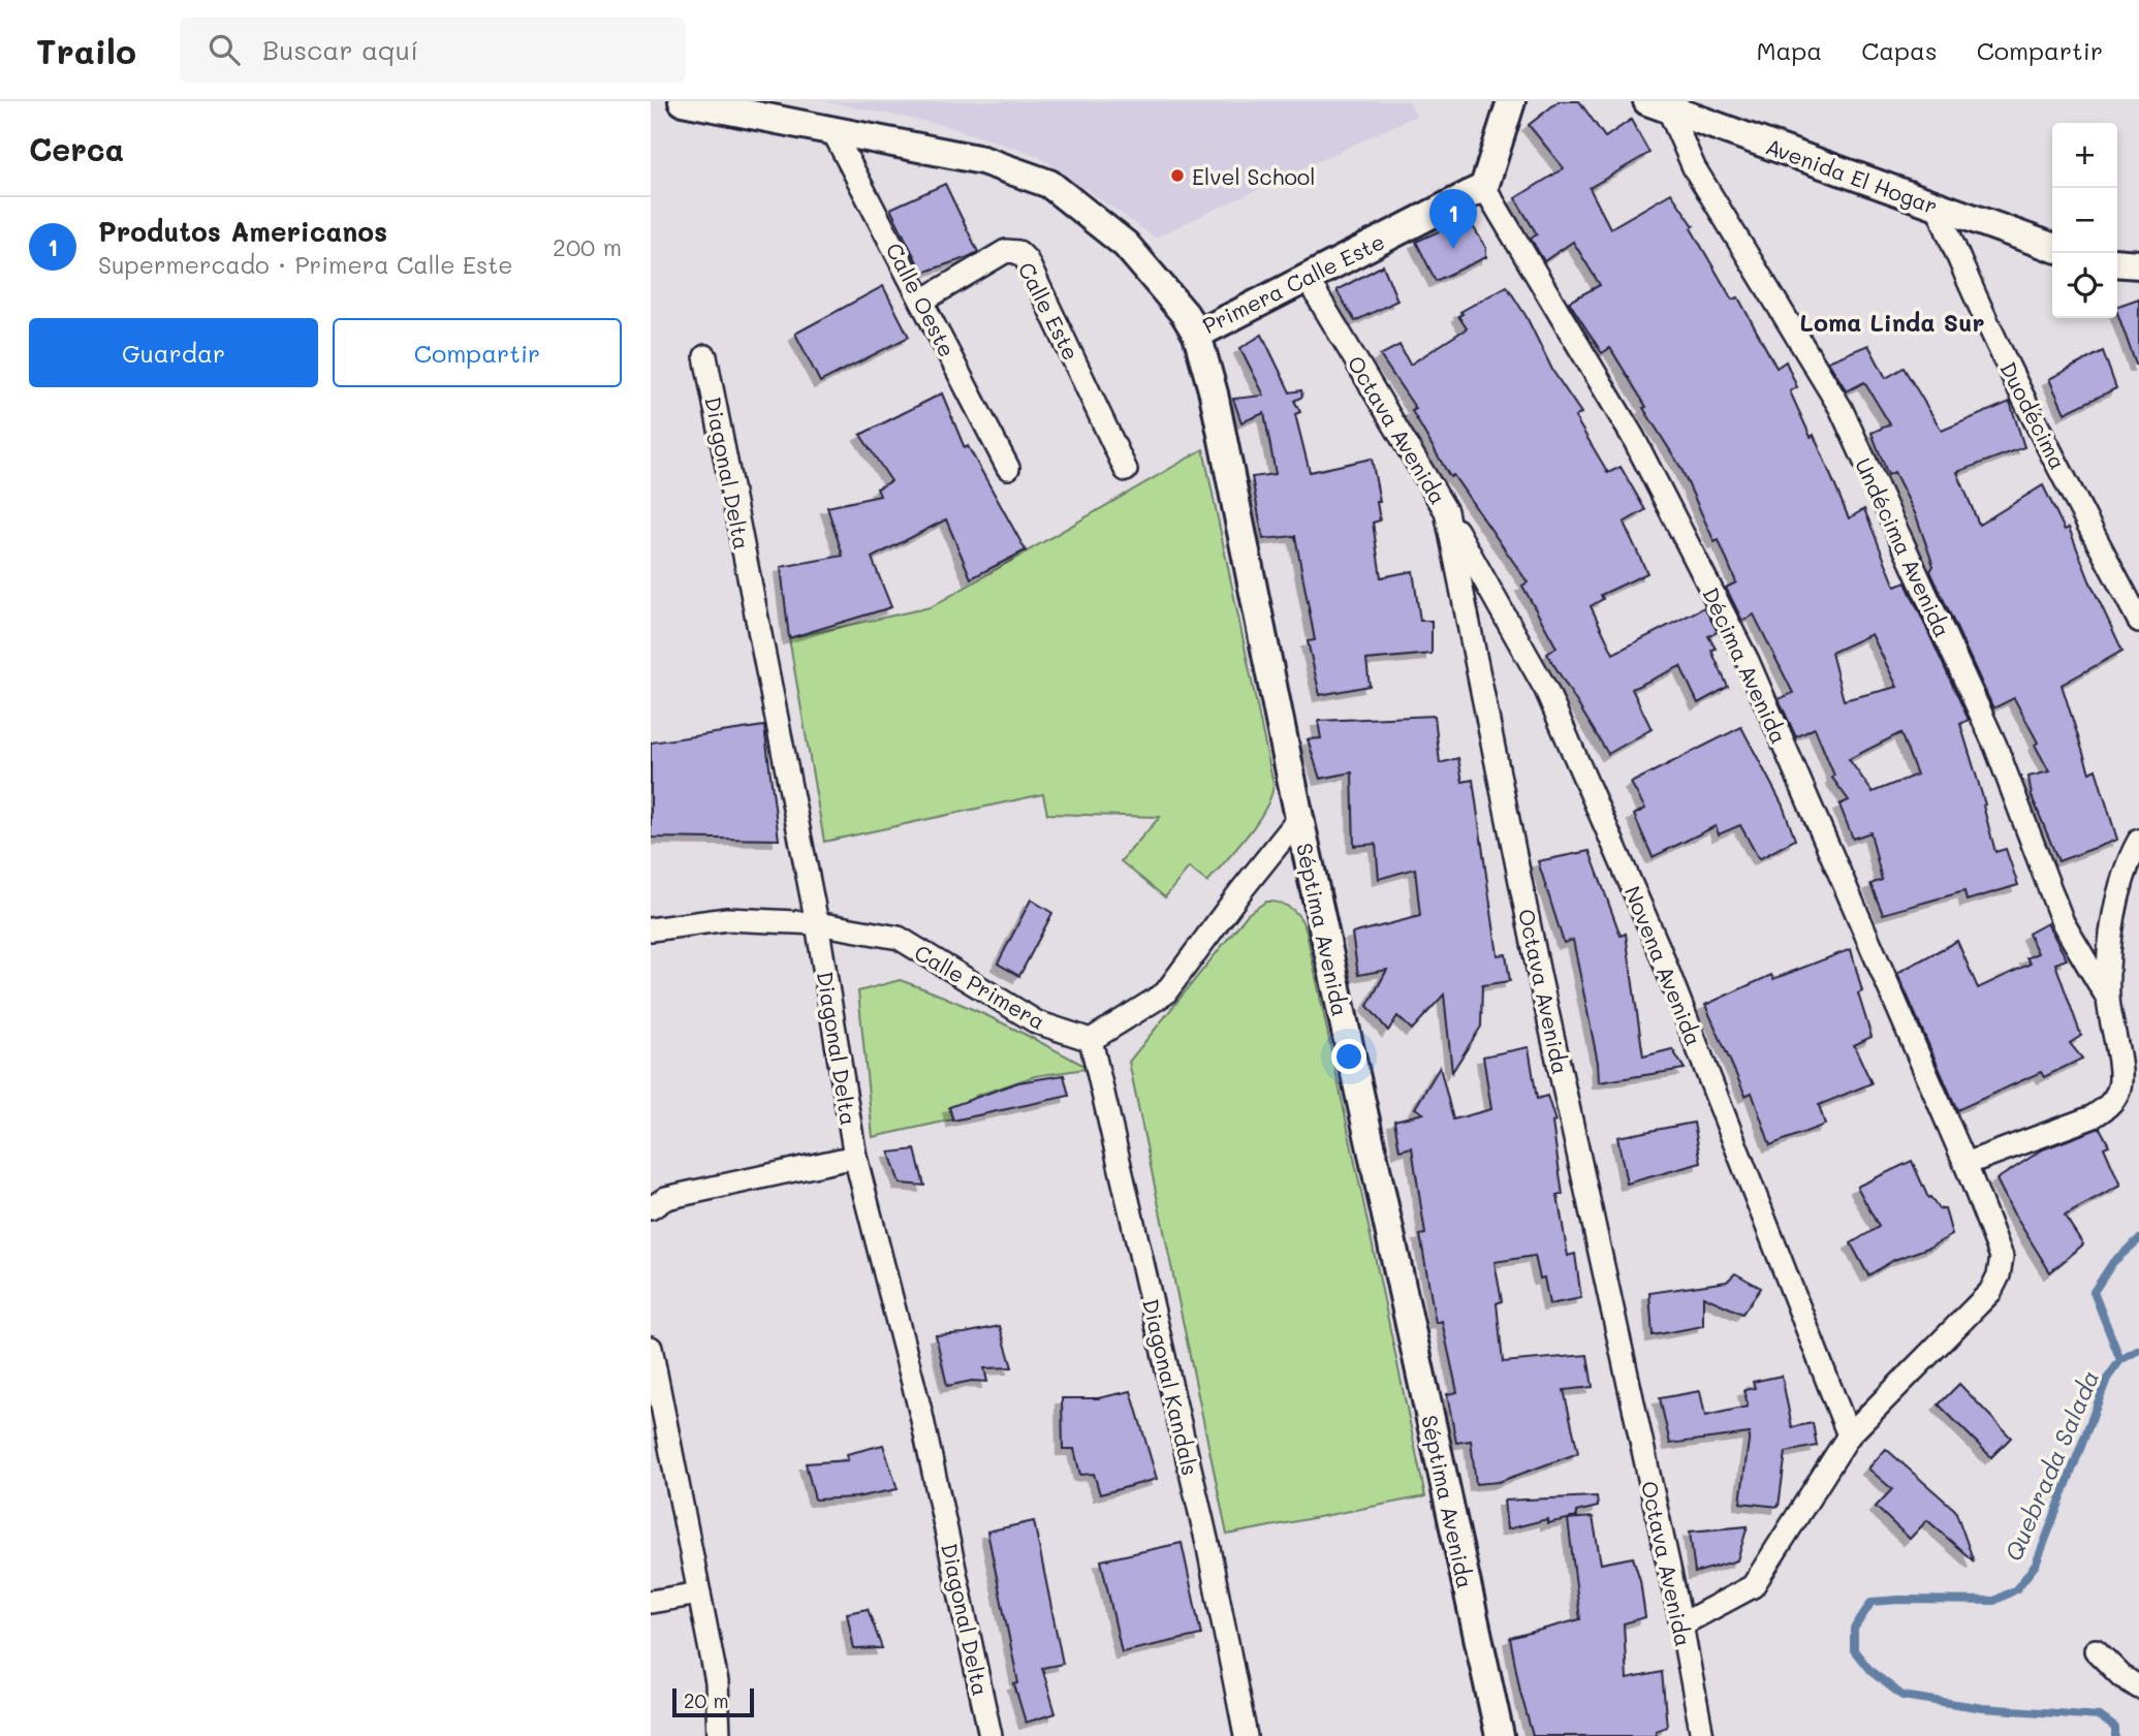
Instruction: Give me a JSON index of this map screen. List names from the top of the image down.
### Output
{
  "streets": {
    "street": [
      "Avenida El Hogar",
      "Primera Calle Este",
      "Calle Oeste",
      "Calle Este",
      "Duodécima",
      "Octava Avenida",
      "Diagonal Delta",
      "Undécima Avenida",
      "Décima Avenida",
      "Séptima Avenida",
      "Novena Avenida",
      "Calle Primera",
      "Diagonal Kandals"
    ]
  },
  "crossings": [
    ["Avenida El Hogar", "Duodécima"],
    ["Avenida El Hogar", "Undécima Avenida"],
    ["Primera Calle Este", "Calle Oeste"],
    ["Primera Calle Este", "Octava Avenida"],
    ["Primera Calle Este", "Décima Avenida"],
    ["Primera Calle Este", "Séptima Avenida"],
    ["Calle Oeste", "Calle Este"],
    ["Octava Avenida", "Décima Avenida"],
    ["Octava Avenida", "Novena Avenida"],
    ["Diagonal Delta", "Calle Primera"],
    ["Décima Avenida", "Novena Avenida"],
    ["Calle Primera", "Diagonal Kandals"]
  ],
  "districts": ["Loma Linda Sur"],
  "water": ["Quebrada Salada"],
  "places": ["Elvel School"],
  "scale_bar": "20 m",
  "page": {
    "header": "Trailo",
    "search": "Buscar aquí",
    "nav": ["Mapa", "Capas", "Compartir"],
    "heading": "Cerca",
    "map_buttons": ["+", "−"],
    "pins": "1",
    "list": [
      {
        "mark": "1",
        "name": "Produtos Americanos",
        "note": "Supermercado · Primera Calle Este",
        "value": "200 m"
      }
    ],
    "buttons": ["Guardar", "Compartir"],
    "scale": "20 m"
  }
}
